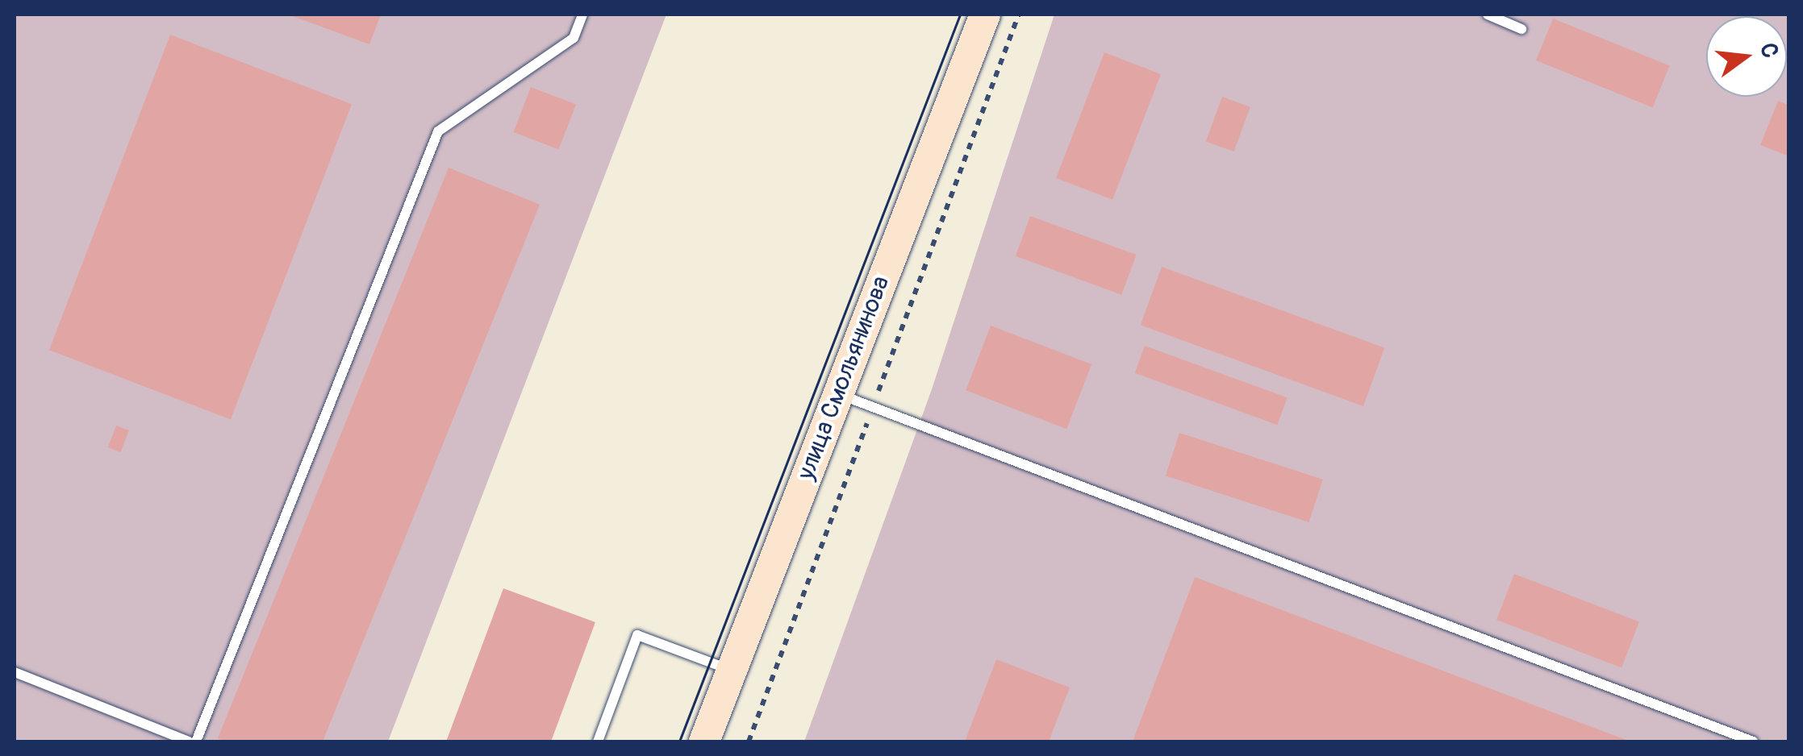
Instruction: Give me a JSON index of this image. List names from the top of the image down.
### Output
{
  "streets": {
    "street": ["улица Смольянинова"]
  },
  "north": "right"
}
